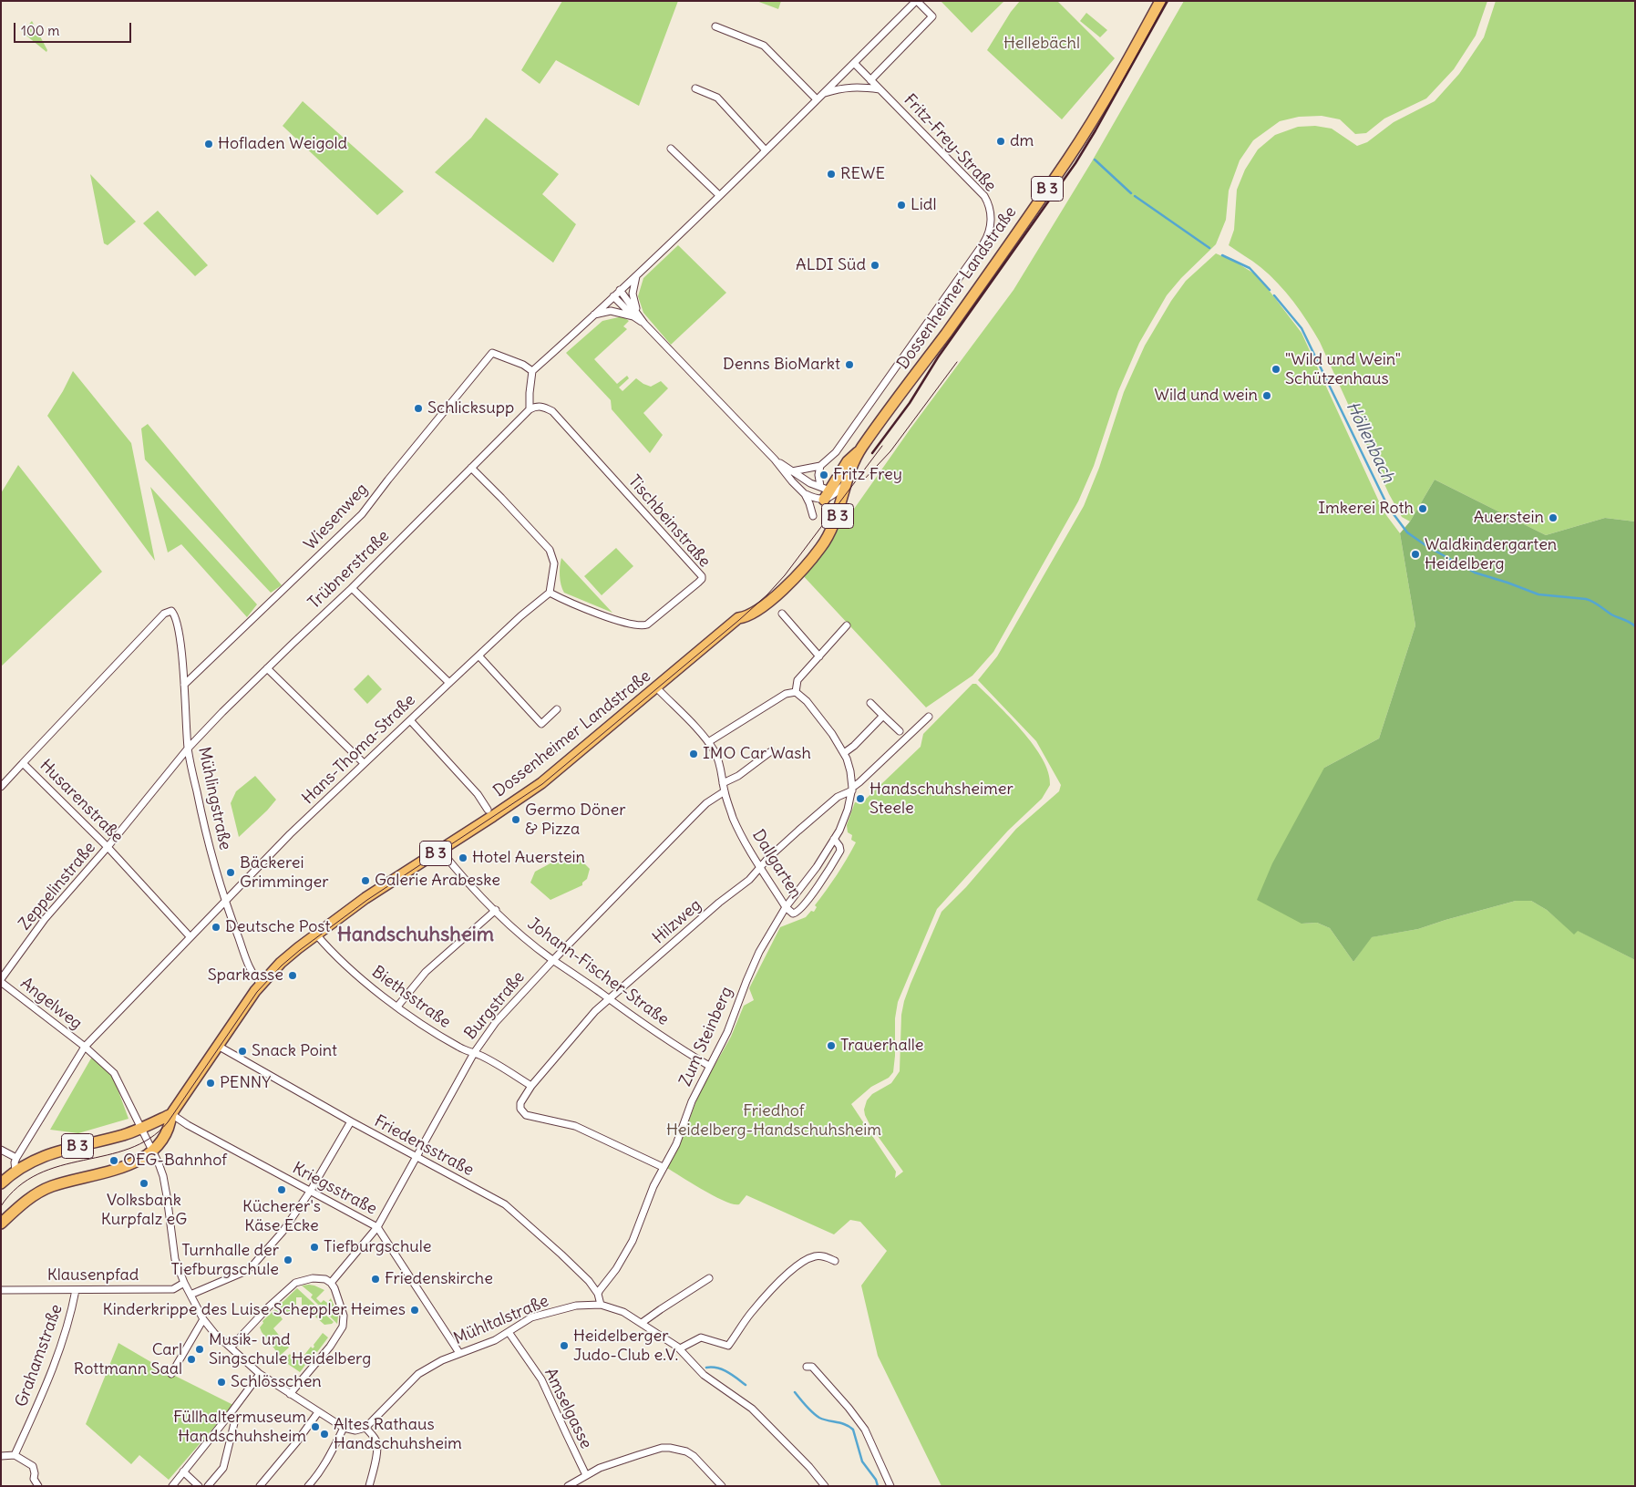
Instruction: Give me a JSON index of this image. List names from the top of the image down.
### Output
{
  "streets": {
    "main road": ["B 3", "Dossenheimer Landstraße"],
    "street": [
      "Fritz-Frey-Straße",
      "Wiesenweg",
      "Tischbeinstraße",
      "Trübnerstraße",
      "Hans-Thoma-Straße",
      "Mühlingstraße",
      "Husarenstraße",
      "Dallgarten",
      "Zeppelinstraße",
      "Hilzweg",
      "Johann-Fischer-Straße",
      "Biethsstraße",
      "Angelweg",
      "Burgstraße",
      "Zum Steinberg",
      "Friedensstraße",
      "Kriegsstraße",
      "Klausenpfad",
      "Mühltalstraße",
      "Grahamstraße",
      "Amselgasse"
    ]
  },
  "crossings": [
    ["B 3", "Dossenheimer Landstraße"],
    ["B 3", "Angelweg"],
    ["B 3", "Kriegsstraße"],
    ["Dossenheimer Landstraße", "Mühlingstraße"],
    ["Dossenheimer Landstraße", "Johann-Fischer-Straße"],
    ["Dossenheimer Landstraße", "Biethsstraße"],
    ["Dossenheimer Landstraße", "Friedensstraße"],
    ["Dossenheimer Landstraße", "Kriegsstraße"],
    ["Wiesenweg", "Mühlingstraße"],
    ["Tischbeinstraße", "Trübnerstraße"],
    ["Tischbeinstraße", "Hans-Thoma-Straße"],
    ["Trübnerstraße", "Mühlingstraße"],
    ["Trübnerstraße", "Zeppelinstraße"],
    ["Hans-Thoma-Straße", "Mühlingstraße"],
    ["Hans-Thoma-Straße", "Husarenstraße"],
    ["Hans-Thoma-Straße", "Angelweg"],
    ["Mühlingstraße", "Husarenstraße"],
    ["Mühlingstraße", "Zeppelinstraße"],
    ["Husarenstraße", "Zeppelinstraße"],
    ["Dallgarten", "Hilzweg"],
    ["Dallgarten", "Burgstraße"],
    ["Dallgarten", "Zum Steinberg"],
    ["Zeppelinstraße", "Angelweg"],
    ["Hilzweg", "Johann-Fischer-Straße"],
    ["Hilzweg", "Biethsstraße"],
    ["Hilzweg", "Zum Steinberg"],
    ["Johann-Fischer-Straße", "Burgstraße"],
    ["Johann-Fischer-Straße", "Zum Steinberg"],
    ["Biethsstraße", "Burgstraße"],
    ["Burgstraße", "Friedensstraße"],
    ["Burgstraße", "Kriegsstraße"],
    ["Zum Steinberg", "Friedensstraße"],
    ["Kriegsstraße", "Mühltalstraße"],
    ["Klausenpfad", "Grahamstraße"],
    ["Mühltalstraße", "Amselgasse"]
  ],
  "districts": ["Handschuhsheim"],
  "water": ["Höllenbach"],
  "parks": ["Hellebächl", "Friedhof Heidelberg-Handschuhsheim"],
  "places": [
    "dm",
    "Hofladen Weigold",
    "REWE",
    "Lidl",
    "ALDI Süd",
    "Denns BioMarkt",
    "\"Wild und Wein\" Schützenhaus",
    "Wild und wein",
    "Schlicksupp",
    "Fritz Frey",
    "Imkerei Roth",
    "Auerstein",
    "Waldkindergarten Heidelberg",
    "IMO Car Wash",
    "Handschuhsheimer Steele",
    "Germo Döner & Pizza",
    "Hotel Auerstein",
    "Bäckerei Grimminger",
    "Galerie Arabeske",
    "Deutsche Post",
    "Sparkasse",
    "Trauerhalle",
    "Snack Point",
    "PENNY",
    "OEG-Bahnhof",
    "Volksbank Kurpfalz eG",
    "Kücherer's Käse Ecke",
    "Tiefburgschule",
    "Turnhalle der Tiefburgschule",
    "Friedenskirche",
    "Kinderkrippe des Luise Scheppler Heimes",
    "Heidelberger Judo-Club e.V.",
    "Musik- und Singschule Heidelberg",
    "Carl Rottmann Saal",
    "Schlösschen",
    "Füllhaltermuseum Handschuhsheim",
    "Altes Rathaus Handschuhsheim"
  ],
  "scale_bar": "100 m"
}
